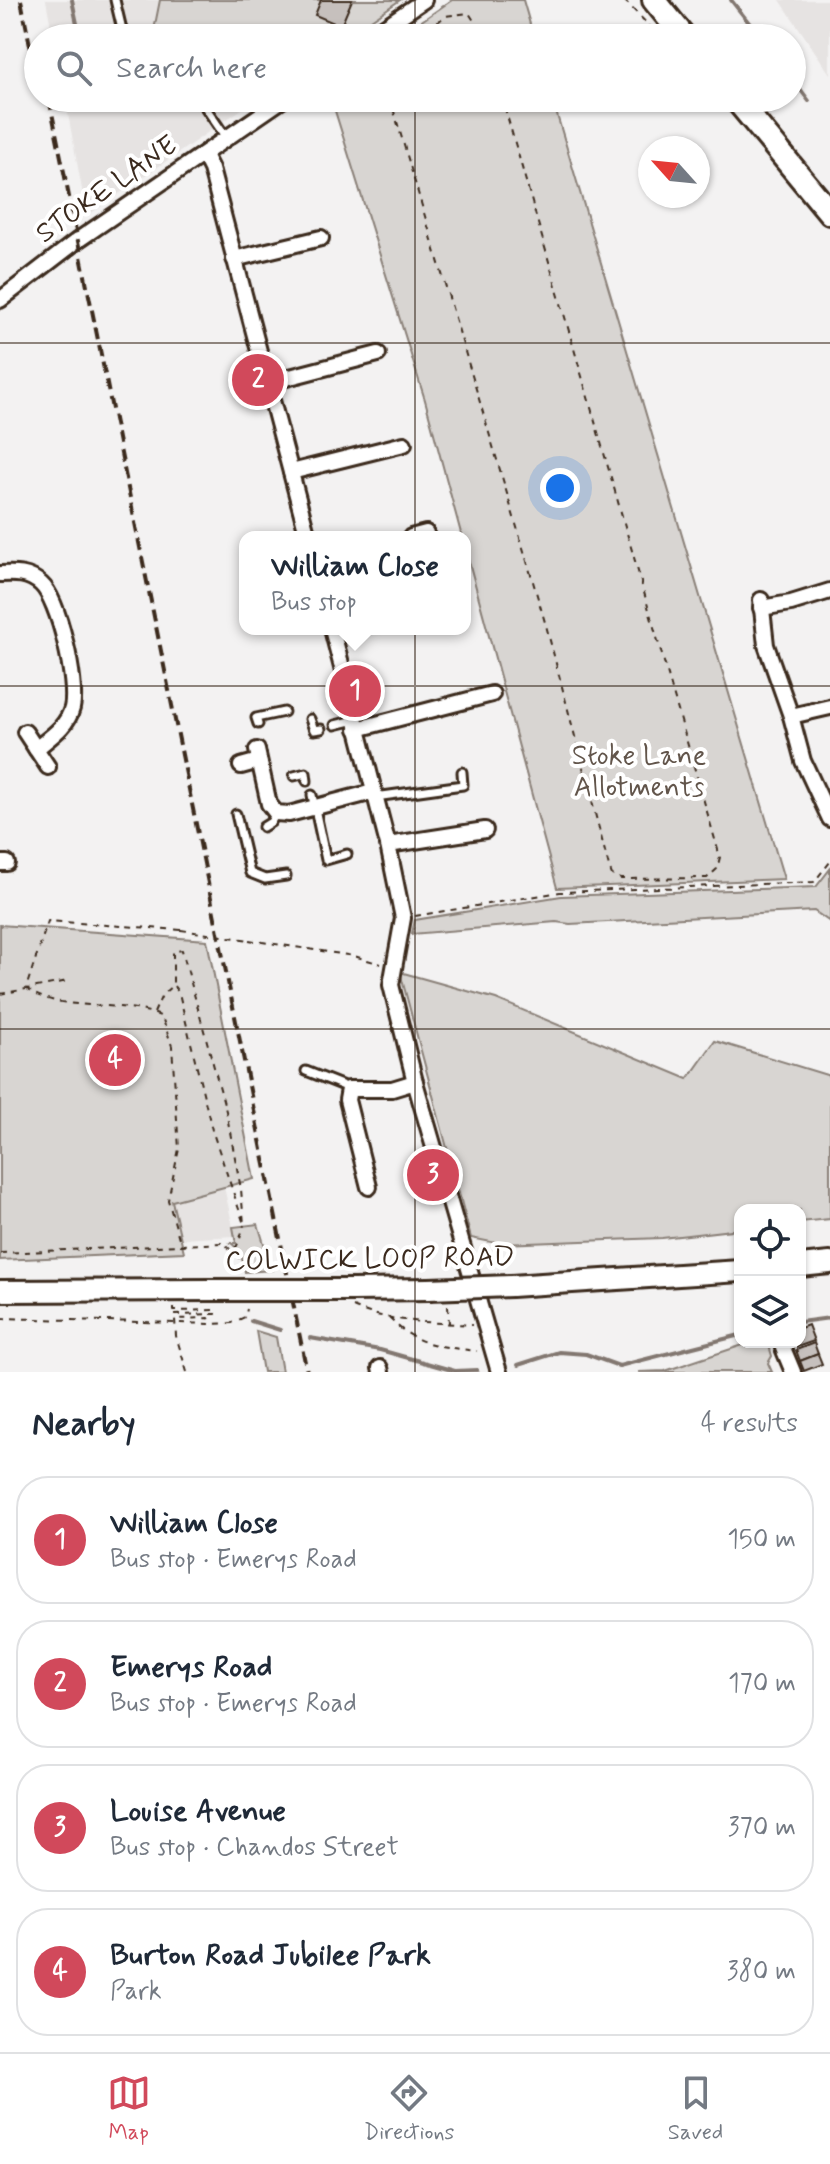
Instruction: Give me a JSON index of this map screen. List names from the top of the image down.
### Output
{
  "streets": {
    "main road": ["COLWICK LOOP ROAD"],
    "street": ["STOKE LANE"]
  },
  "parks": ["Stoke Lane Allotments"],
  "north": "top left",
  "page": {
    "search": "Search here",
    "pins": [
      "2",
      "1",
      "4",
      "3"
    ],
    "popup": ["William Close", "Bus stop"],
    "heading": ["Nearby", "4 results"],
    "list": [
      {
        "mark": "1",
        "name": "William Close",
        "note": "Bus stop · Emerys Road",
        "value": "150 m"
      },
      {
        "mark": "2",
        "name": "Emerys Road",
        "note": "Bus stop · Emerys Road",
        "value": "170 m"
      },
      {
        "mark": "3",
        "name": "Louise Avenue",
        "note": "Bus stop · Chandos Street",
        "value": "370 m"
      },
      {
        "mark": "4",
        "name": "Burton Road Jubilee Park",
        "note": "Park",
        "value": "380 m"
      }
    ],
    "nav": ["Map", "Directions", "Saved"]
  }
}
